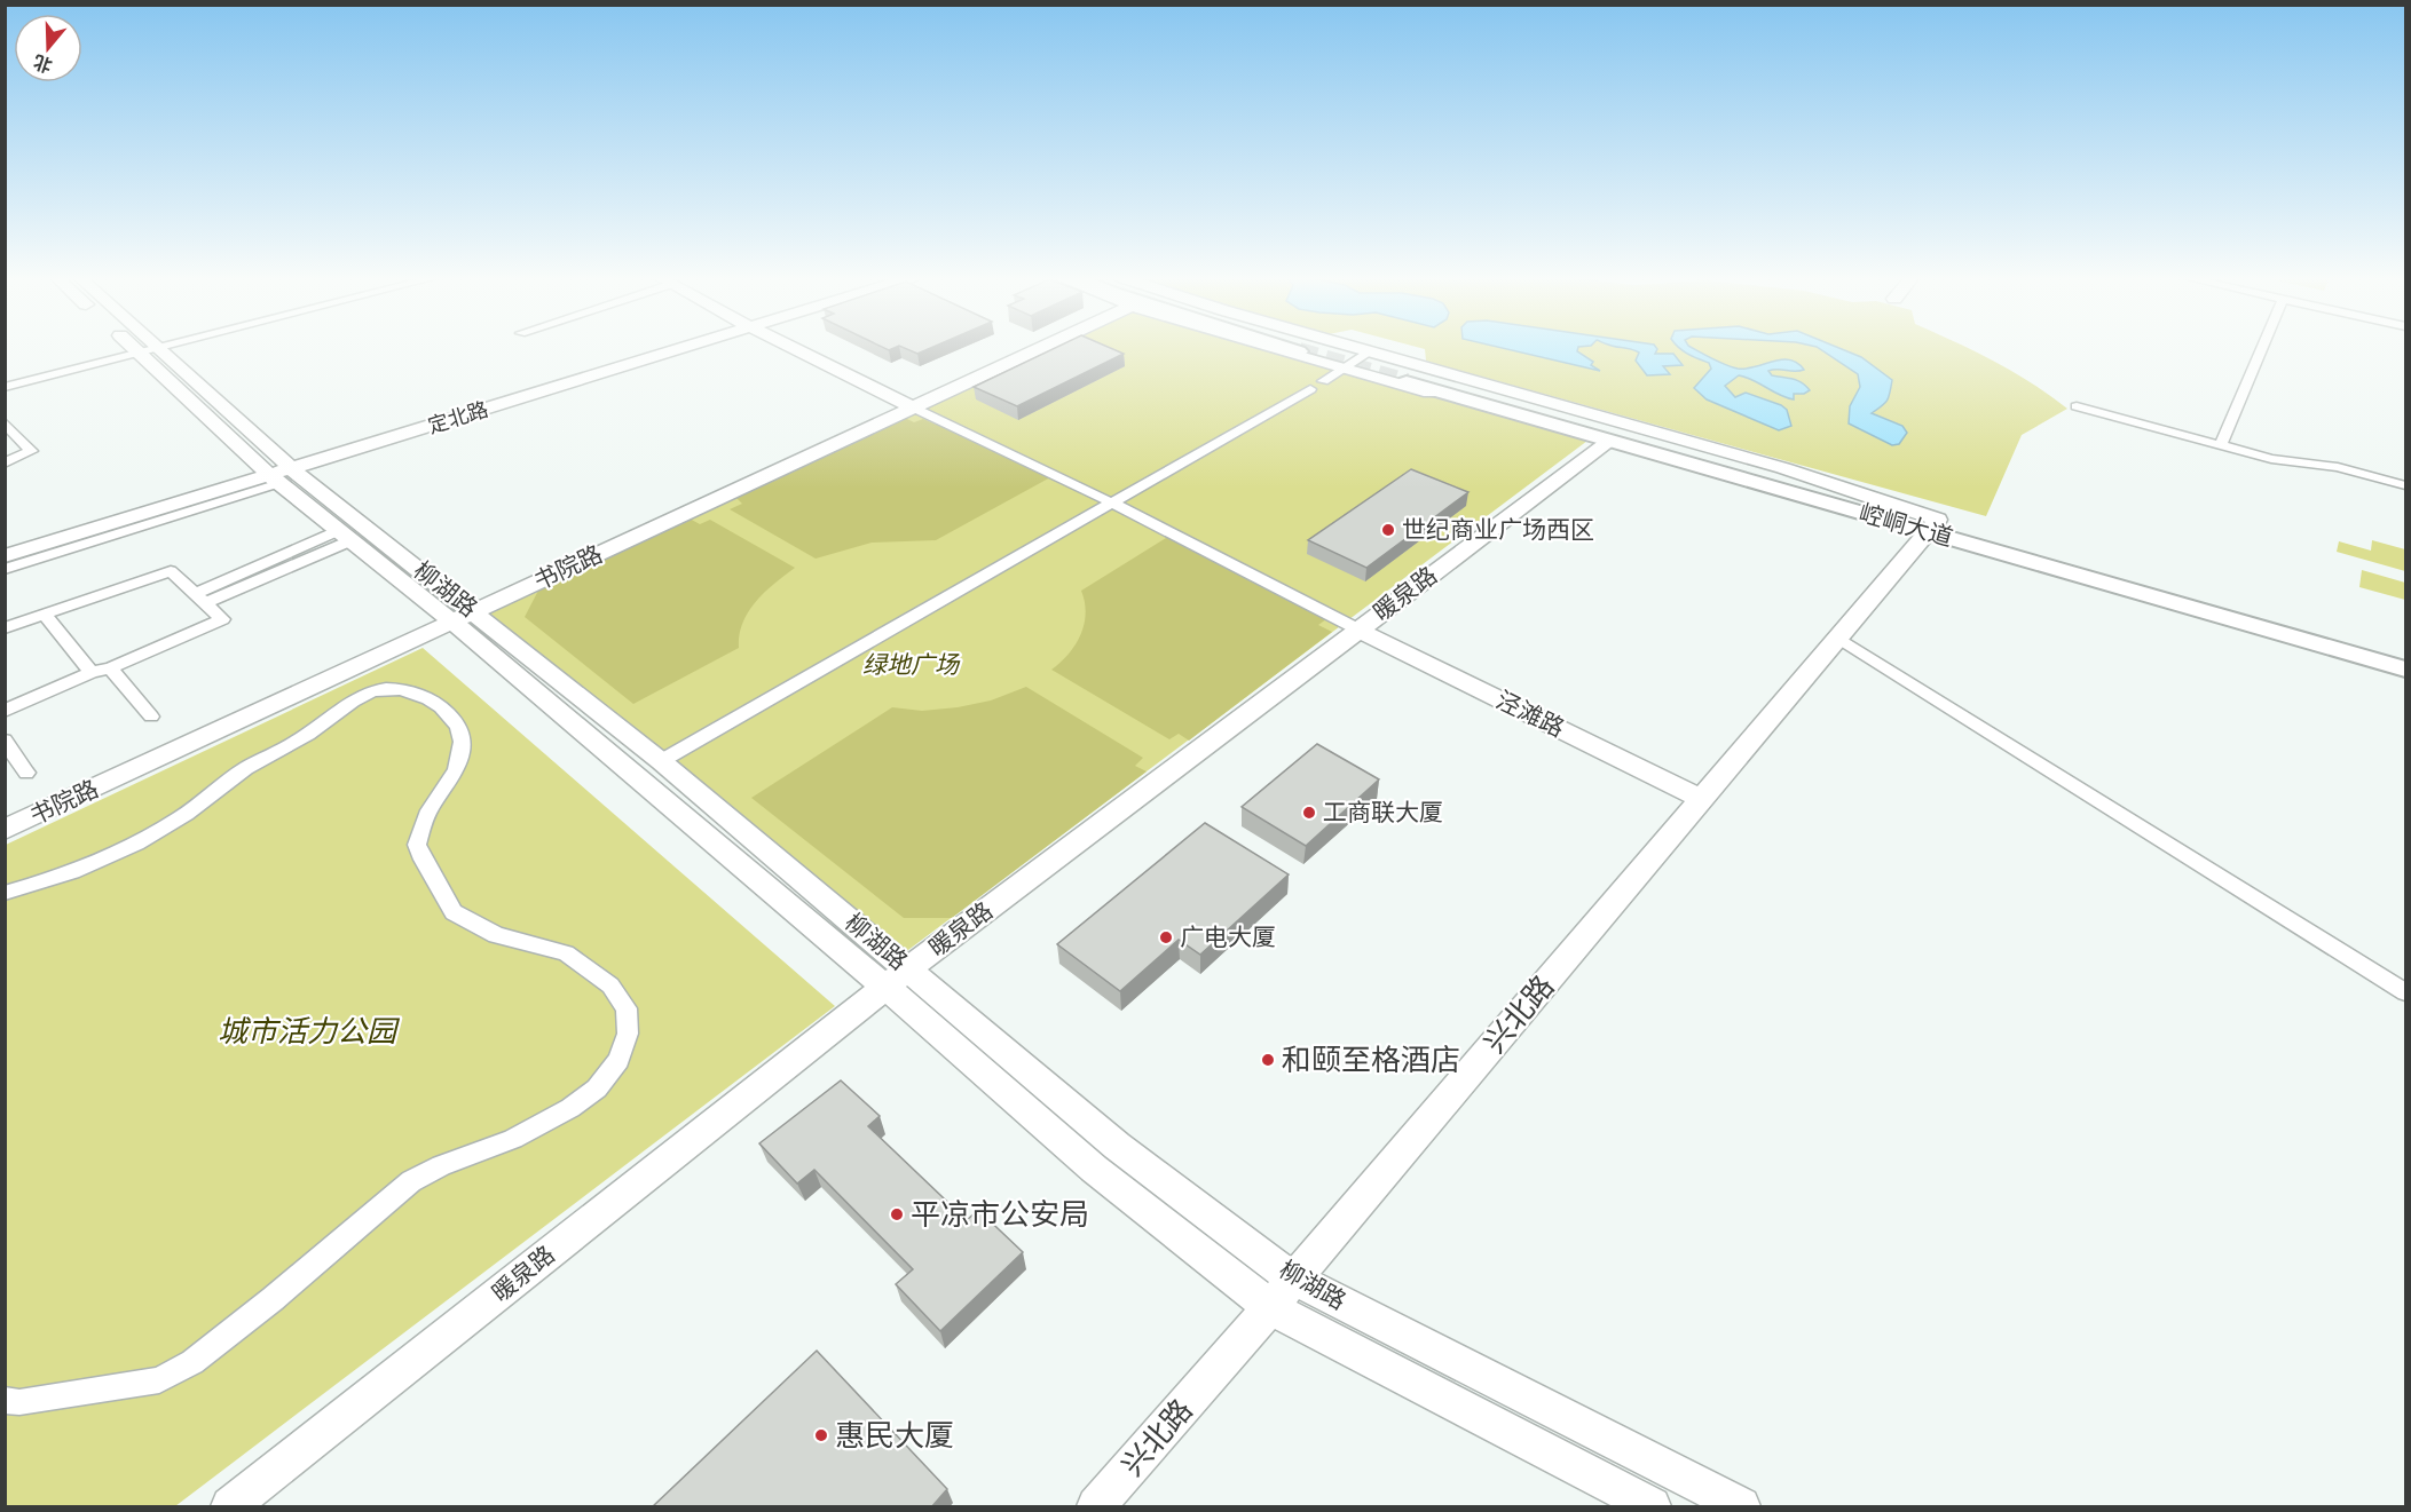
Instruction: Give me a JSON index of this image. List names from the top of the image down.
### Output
{
  "streets": {
    "main road": ["崆峒大道"],
    "street": [
      "定北路",
      "书院路",
      "柳湖路",
      "暖泉路",
      "泾滩路",
      "兴北路"
    ]
  },
  "crossings": [
    ["定北路", "柳湖路"],
    ["崆峒大道", "兴北路"],
    ["书院路", "柳湖路"],
    ["柳湖路", "暖泉路"],
    ["柳湖路", "兴北路"],
    ["暖泉路", "泾滩路"],
    ["泾滩路", "兴北路"]
  ],
  "parks": ["绿地广场", "城市活力公园"],
  "places": [
    "世纪商业广场西区",
    "工商联大厦",
    "广电大厦",
    "和颐至格酒店",
    "平凉市公安局",
    "惠民大厦"
  ],
  "north": "bottom"
}
